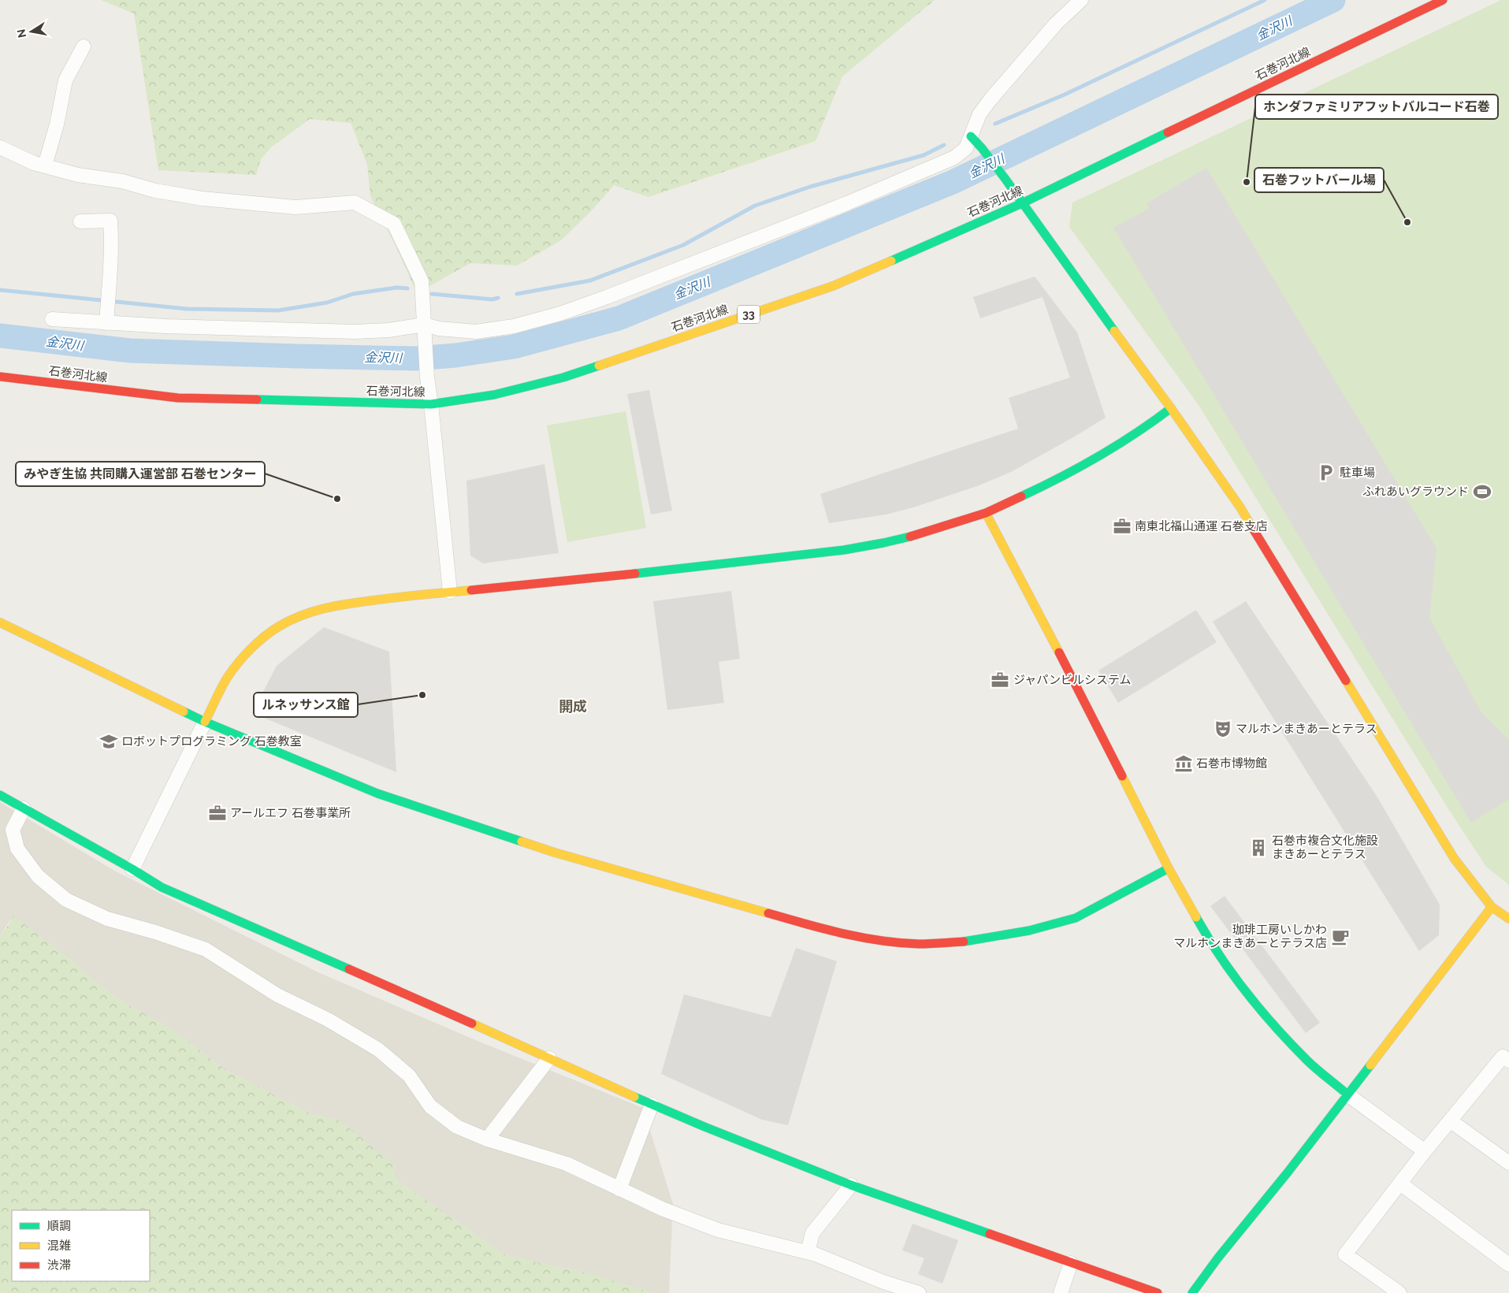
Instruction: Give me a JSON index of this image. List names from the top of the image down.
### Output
{
  "streets": {
    "street": ["石巻河北線", "33"]
  },
  "districts": ["開成"],
  "water": ["金沢川"],
  "places": {
    "other": [
      "ホンダファミリアフットバルコード石巻",
      "石巻フットバール場",
      "みやぎ生協 共同購入運営部 石巻センター",
      "ルネッサンス館"
    ],
    "parking": ["駐車場"],
    "sports": ["ふれあいグラウンド"],
    "office": ["南東北福山通運 石巻支店", "ジャパンビルシステム", "アールエフ 石巻事業所"],
    "theatre": ["マルホンまきあーとテラス"],
    "school or university": ["ロボットプログラミング 石巻教室"],
    "museum": ["石巻市博物館"],
    "building": ["石巻市複合文化施設 まきあーとテラス"],
    "cafe": ["珈琲工房いしかわ マルホンまきあーとテラス店"]
  },
  "legend": ["順調", "混雑", "渋滞"],
  "north": "left"
}
